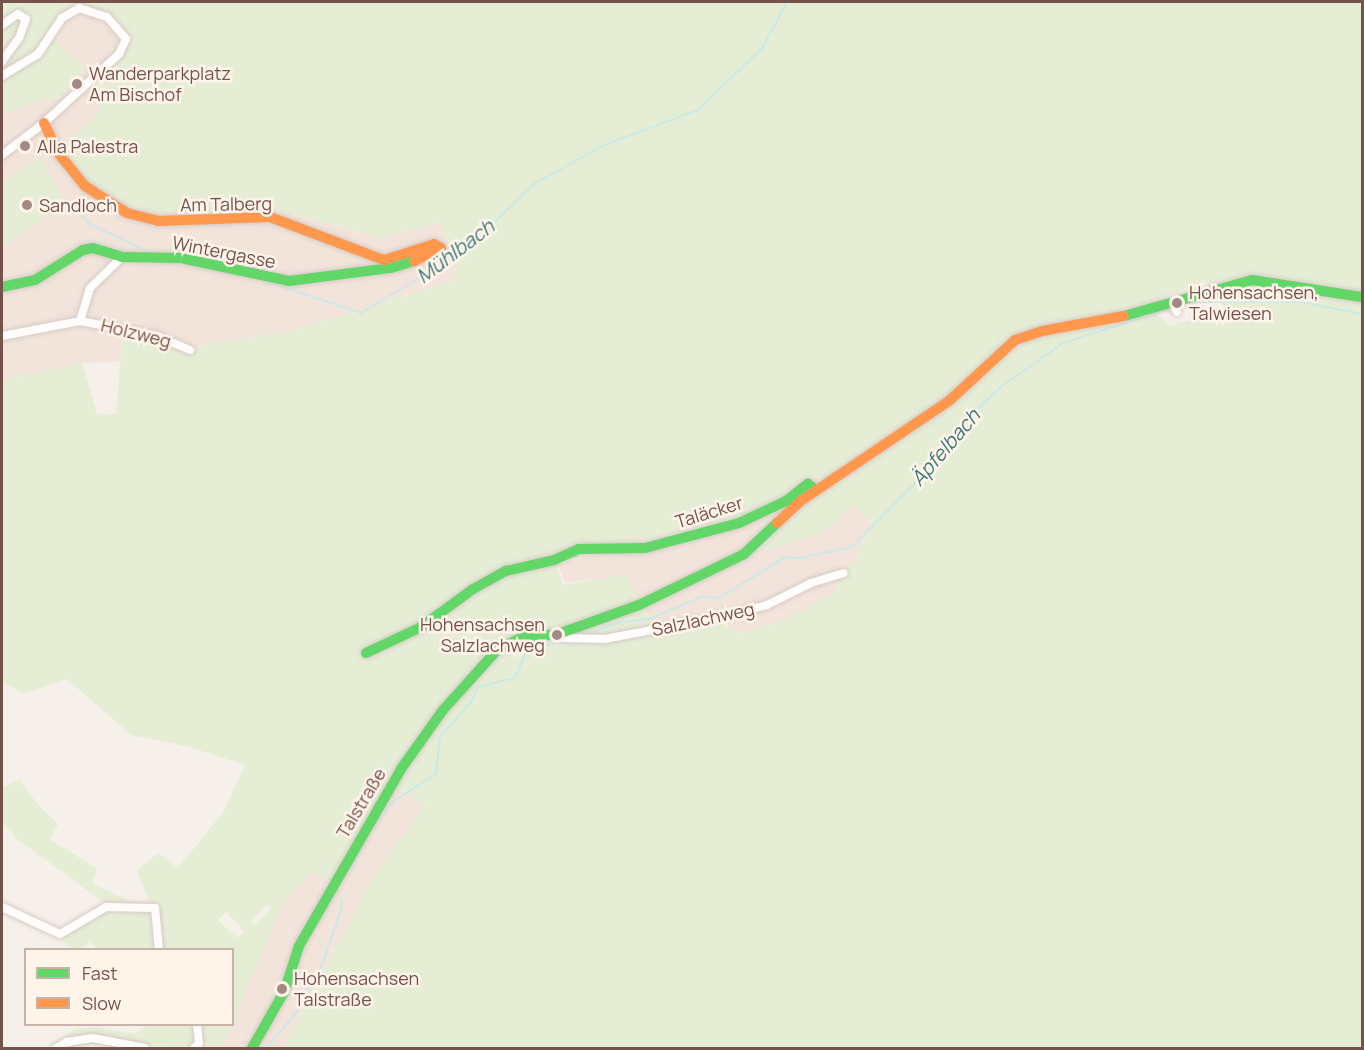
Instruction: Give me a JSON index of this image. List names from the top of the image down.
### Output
{
  "streets": {
    "street": [
      "Am Talberg",
      "Wintergasse",
      "Holzweg",
      "Taläcker",
      "Salzlachweg",
      "Talstraße"
    ]
  },
  "crossings": [
    ["Am Talberg", "Wintergasse"],
    ["Wintergasse", "Holzweg"],
    ["Salzlachweg", "Talstraße"]
  ],
  "water": ["Mühlbach", "Äpfelbach"],
  "places": [
    "Wanderparkplatz Am Bischof",
    "Alla Palestra",
    "Sandloch",
    "Hohensachsen, Talwiesen",
    "Hohensachsen Salzlachweg",
    "Hohensachsen Talstraße"
  ],
  "legend": ["Fast", "Slow"]
}
